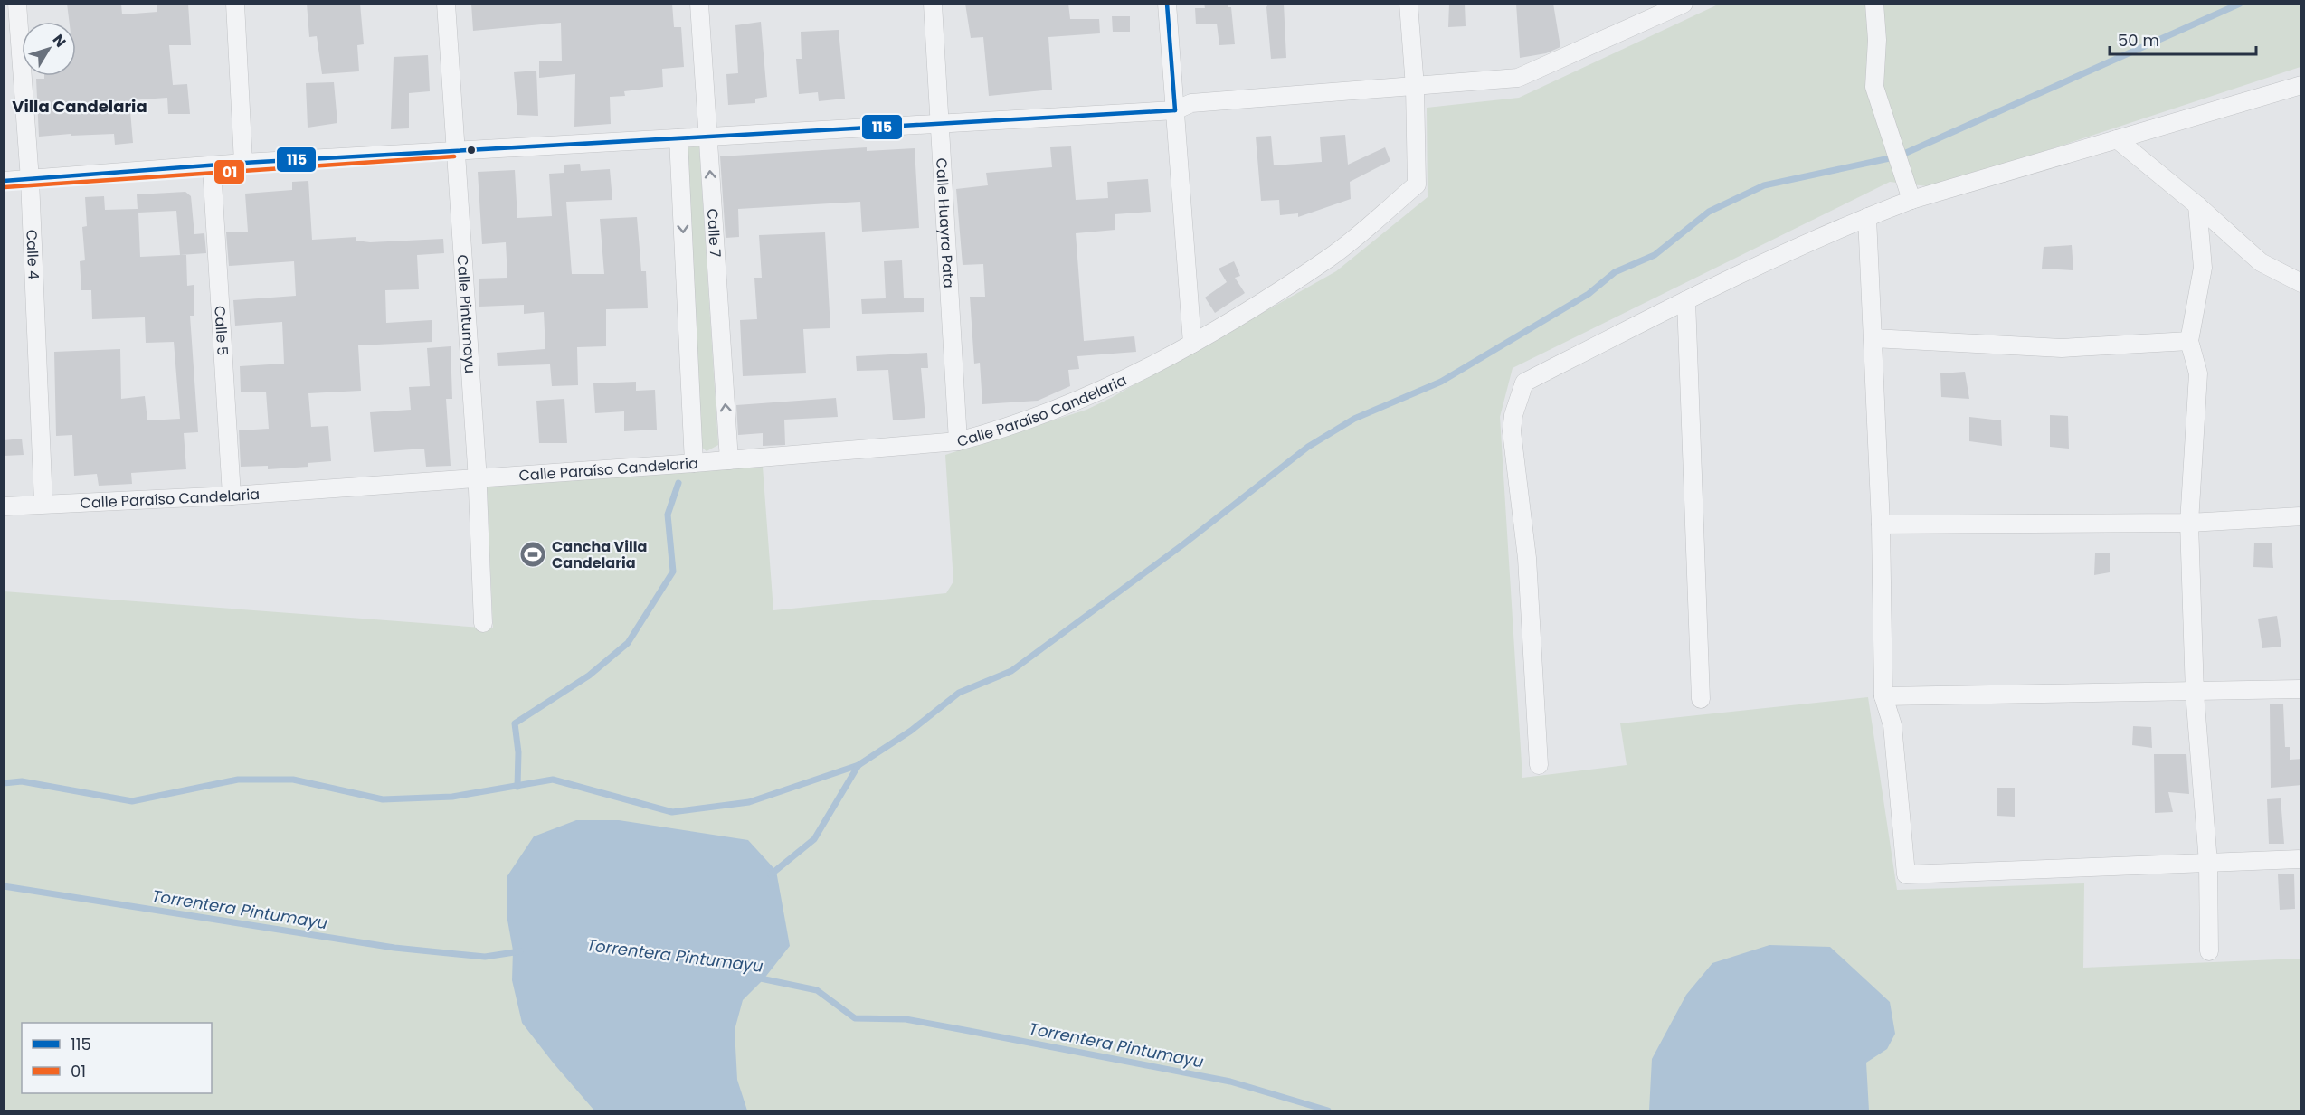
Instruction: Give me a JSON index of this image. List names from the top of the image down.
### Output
{
  "streets": {
    "street": [
      "Calle Huayra Pata",
      "Calle 7",
      "Calle 4",
      "Calle Pintumayu",
      "Calle 5",
      "Calle Paraíso Candelaria"
    ]
  },
  "crossings": [
    ["Calle Huayra Pata", "Calle Paraíso Candelaria"],
    ["Calle 7", "Calle Paraíso Candelaria"],
    ["Calle 4", "Calle Paraíso Candelaria"],
    ["Calle Pintumayu", "Calle Paraíso Candelaria"],
    ["Calle 5", "Calle Paraíso Candelaria"]
  ],
  "districts": ["Villa Candelaria"],
  "water": ["Torrentera Pintumayu"],
  "places": {
    "sports": ["Cancha Villa Candelaria"]
  },
  "lines": ["transit line 115", "transit line 01"],
  "legend": ["115", "01"],
  "scale_bar": "50 m",
  "north": "top right"
}
